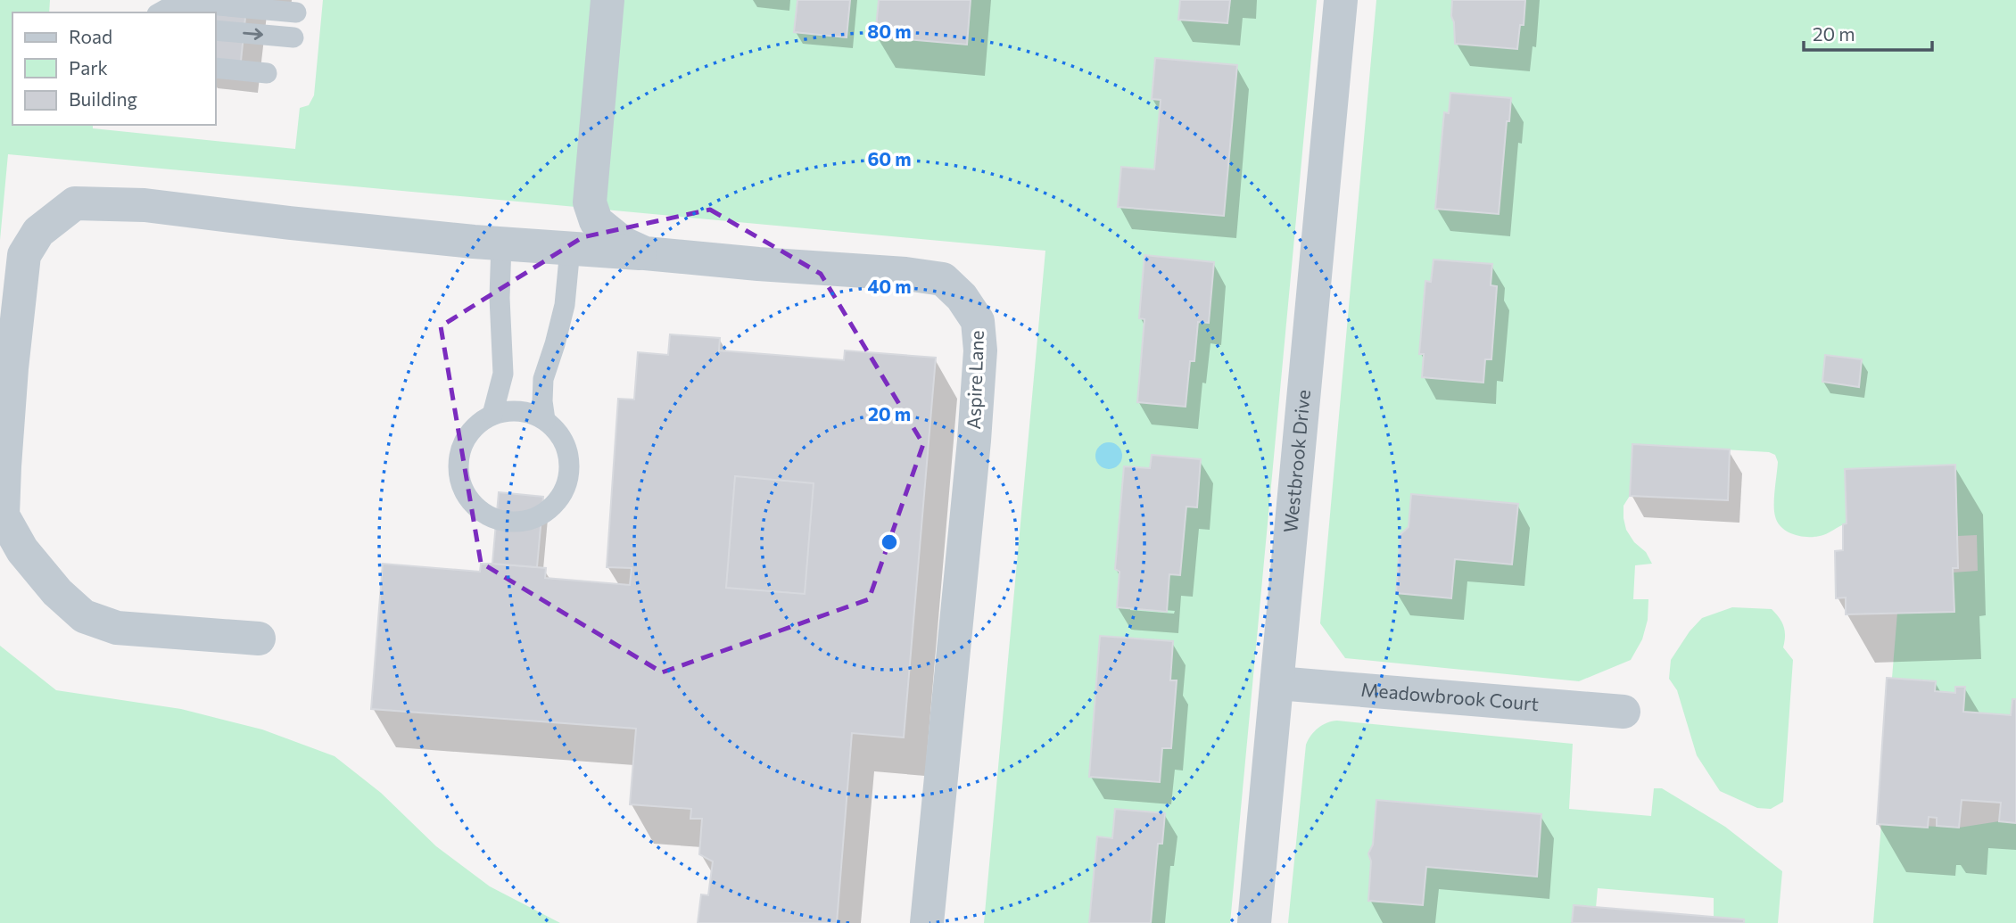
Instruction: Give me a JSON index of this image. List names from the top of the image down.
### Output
{
  "streets": {
    "street": ["Aspire Lane", "Westbrook Drive", "Meadowbrook Court"]
  },
  "crossings": [
    ["Westbrook Drive", "Meadowbrook Court"]
  ],
  "legend": ["Road", "Park", "Building"],
  "scale_bar": "20 m",
  "rings": [
    "80 m",
    "60 m",
    "40 m",
    "20 m"
  ]
}
